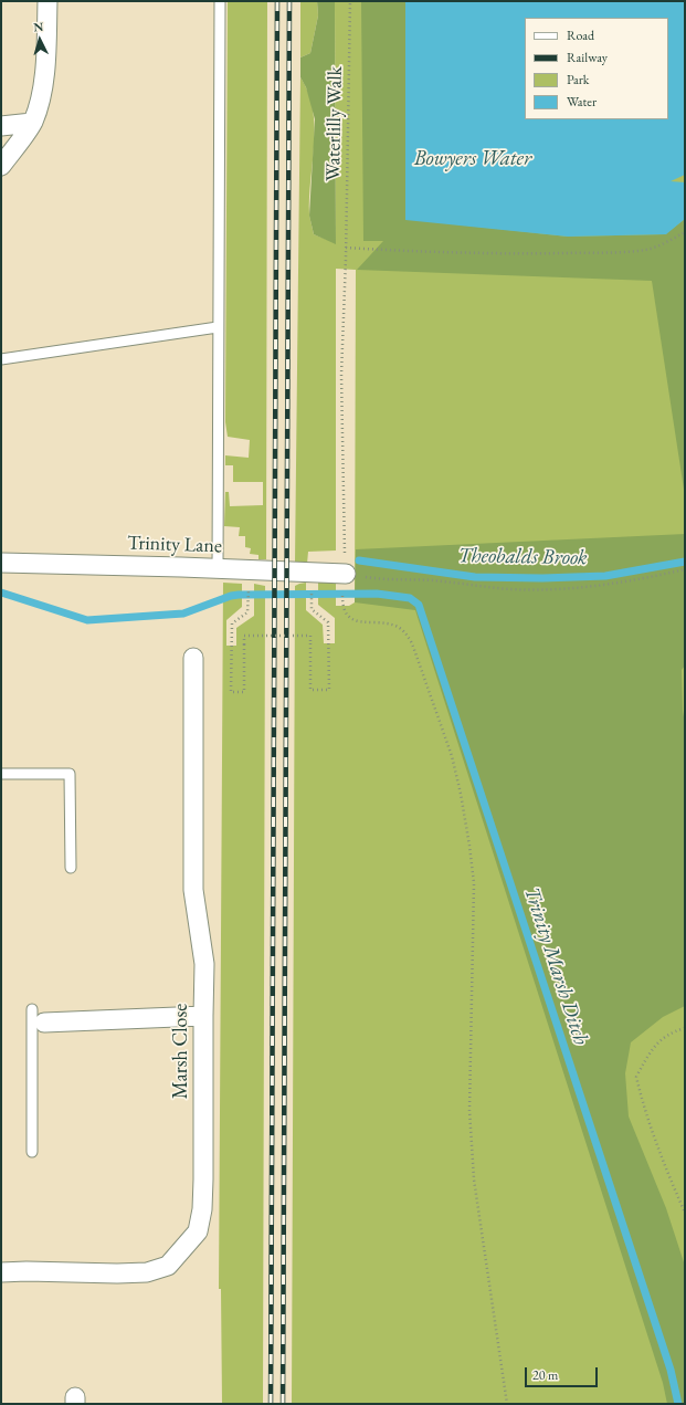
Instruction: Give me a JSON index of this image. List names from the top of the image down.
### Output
{
  "streets": {
    "street": ["Trinity Lane", "Marsh Close"],
    "path": ["Waterlilly Walk"]
  },
  "crossings": [
    ["Waterlilly Walk", "Trinity Lane"]
  ],
  "water": ["Bowyers Water", "Theobalds Brook", "Trinity Marsh Ditch"],
  "legend": [
    "Road",
    "Railway",
    "Park",
    "Water"
  ],
  "scale_bar": "20 m",
  "north": "top"
}
